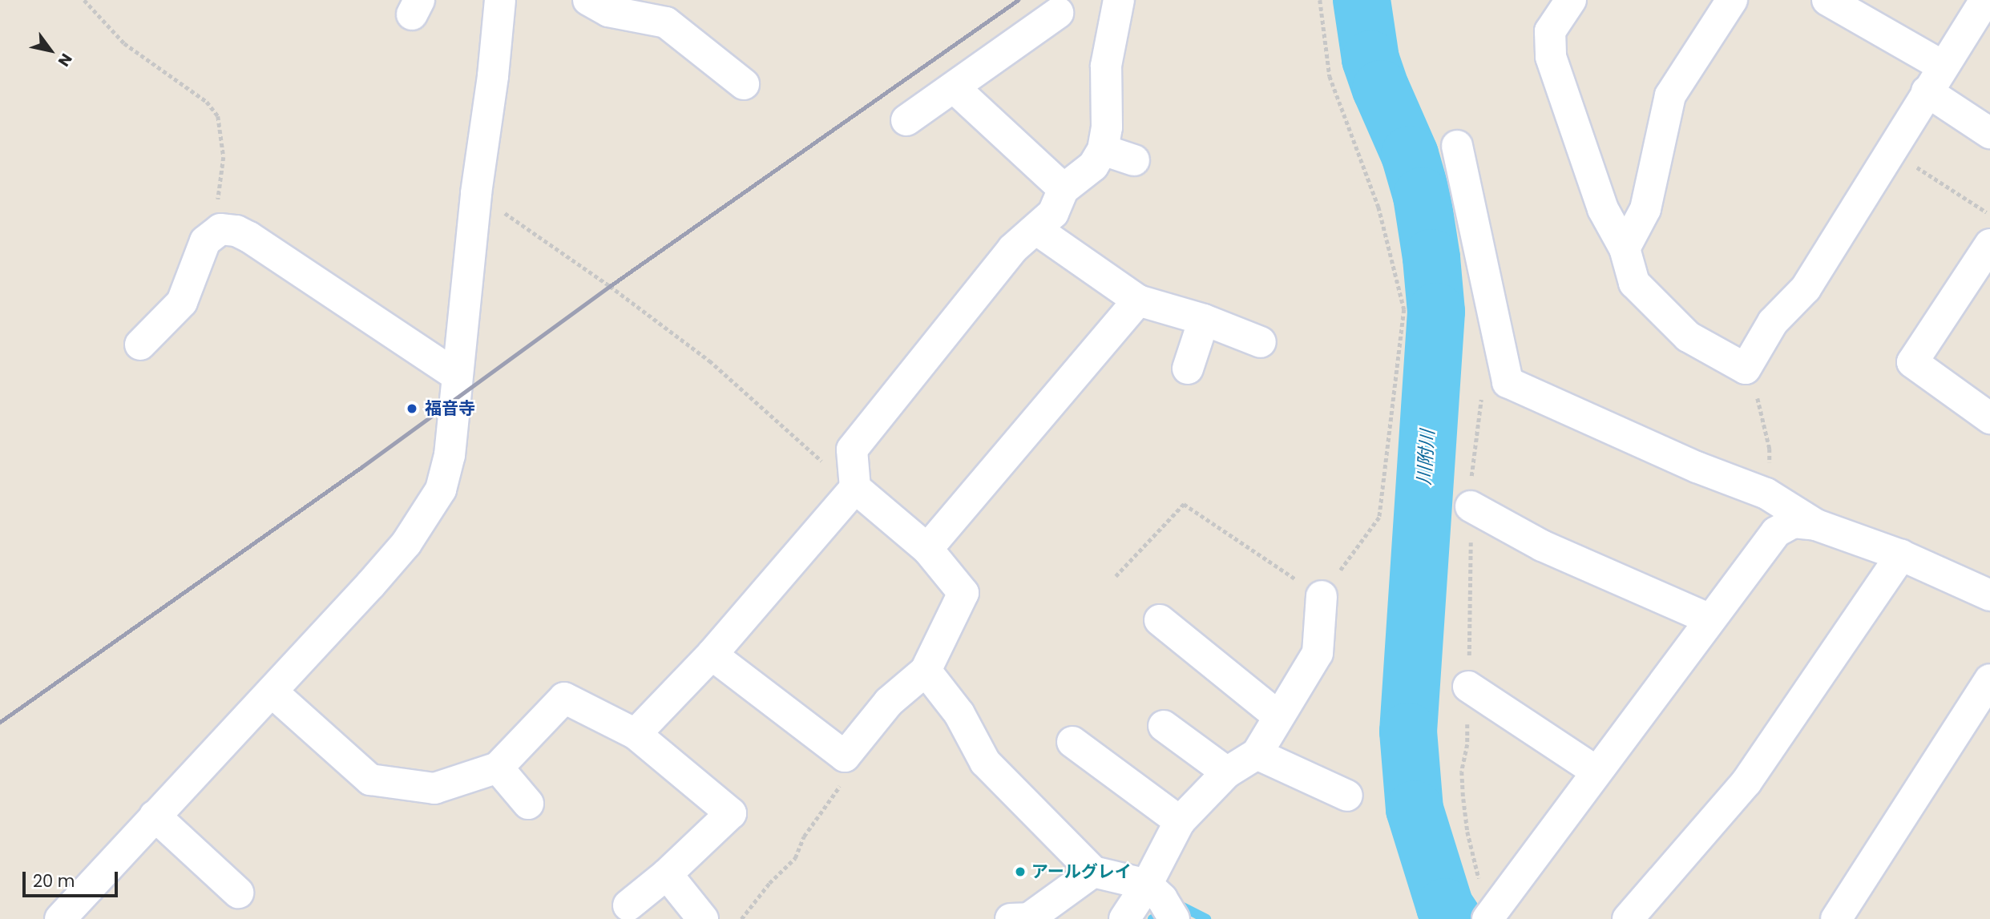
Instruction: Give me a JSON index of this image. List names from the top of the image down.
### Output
{
  "water": ["川附川"],
  "places": ["福音寺", "アールグレイ"],
  "scale_bar": "20 m",
  "north": "bottom right"
}
